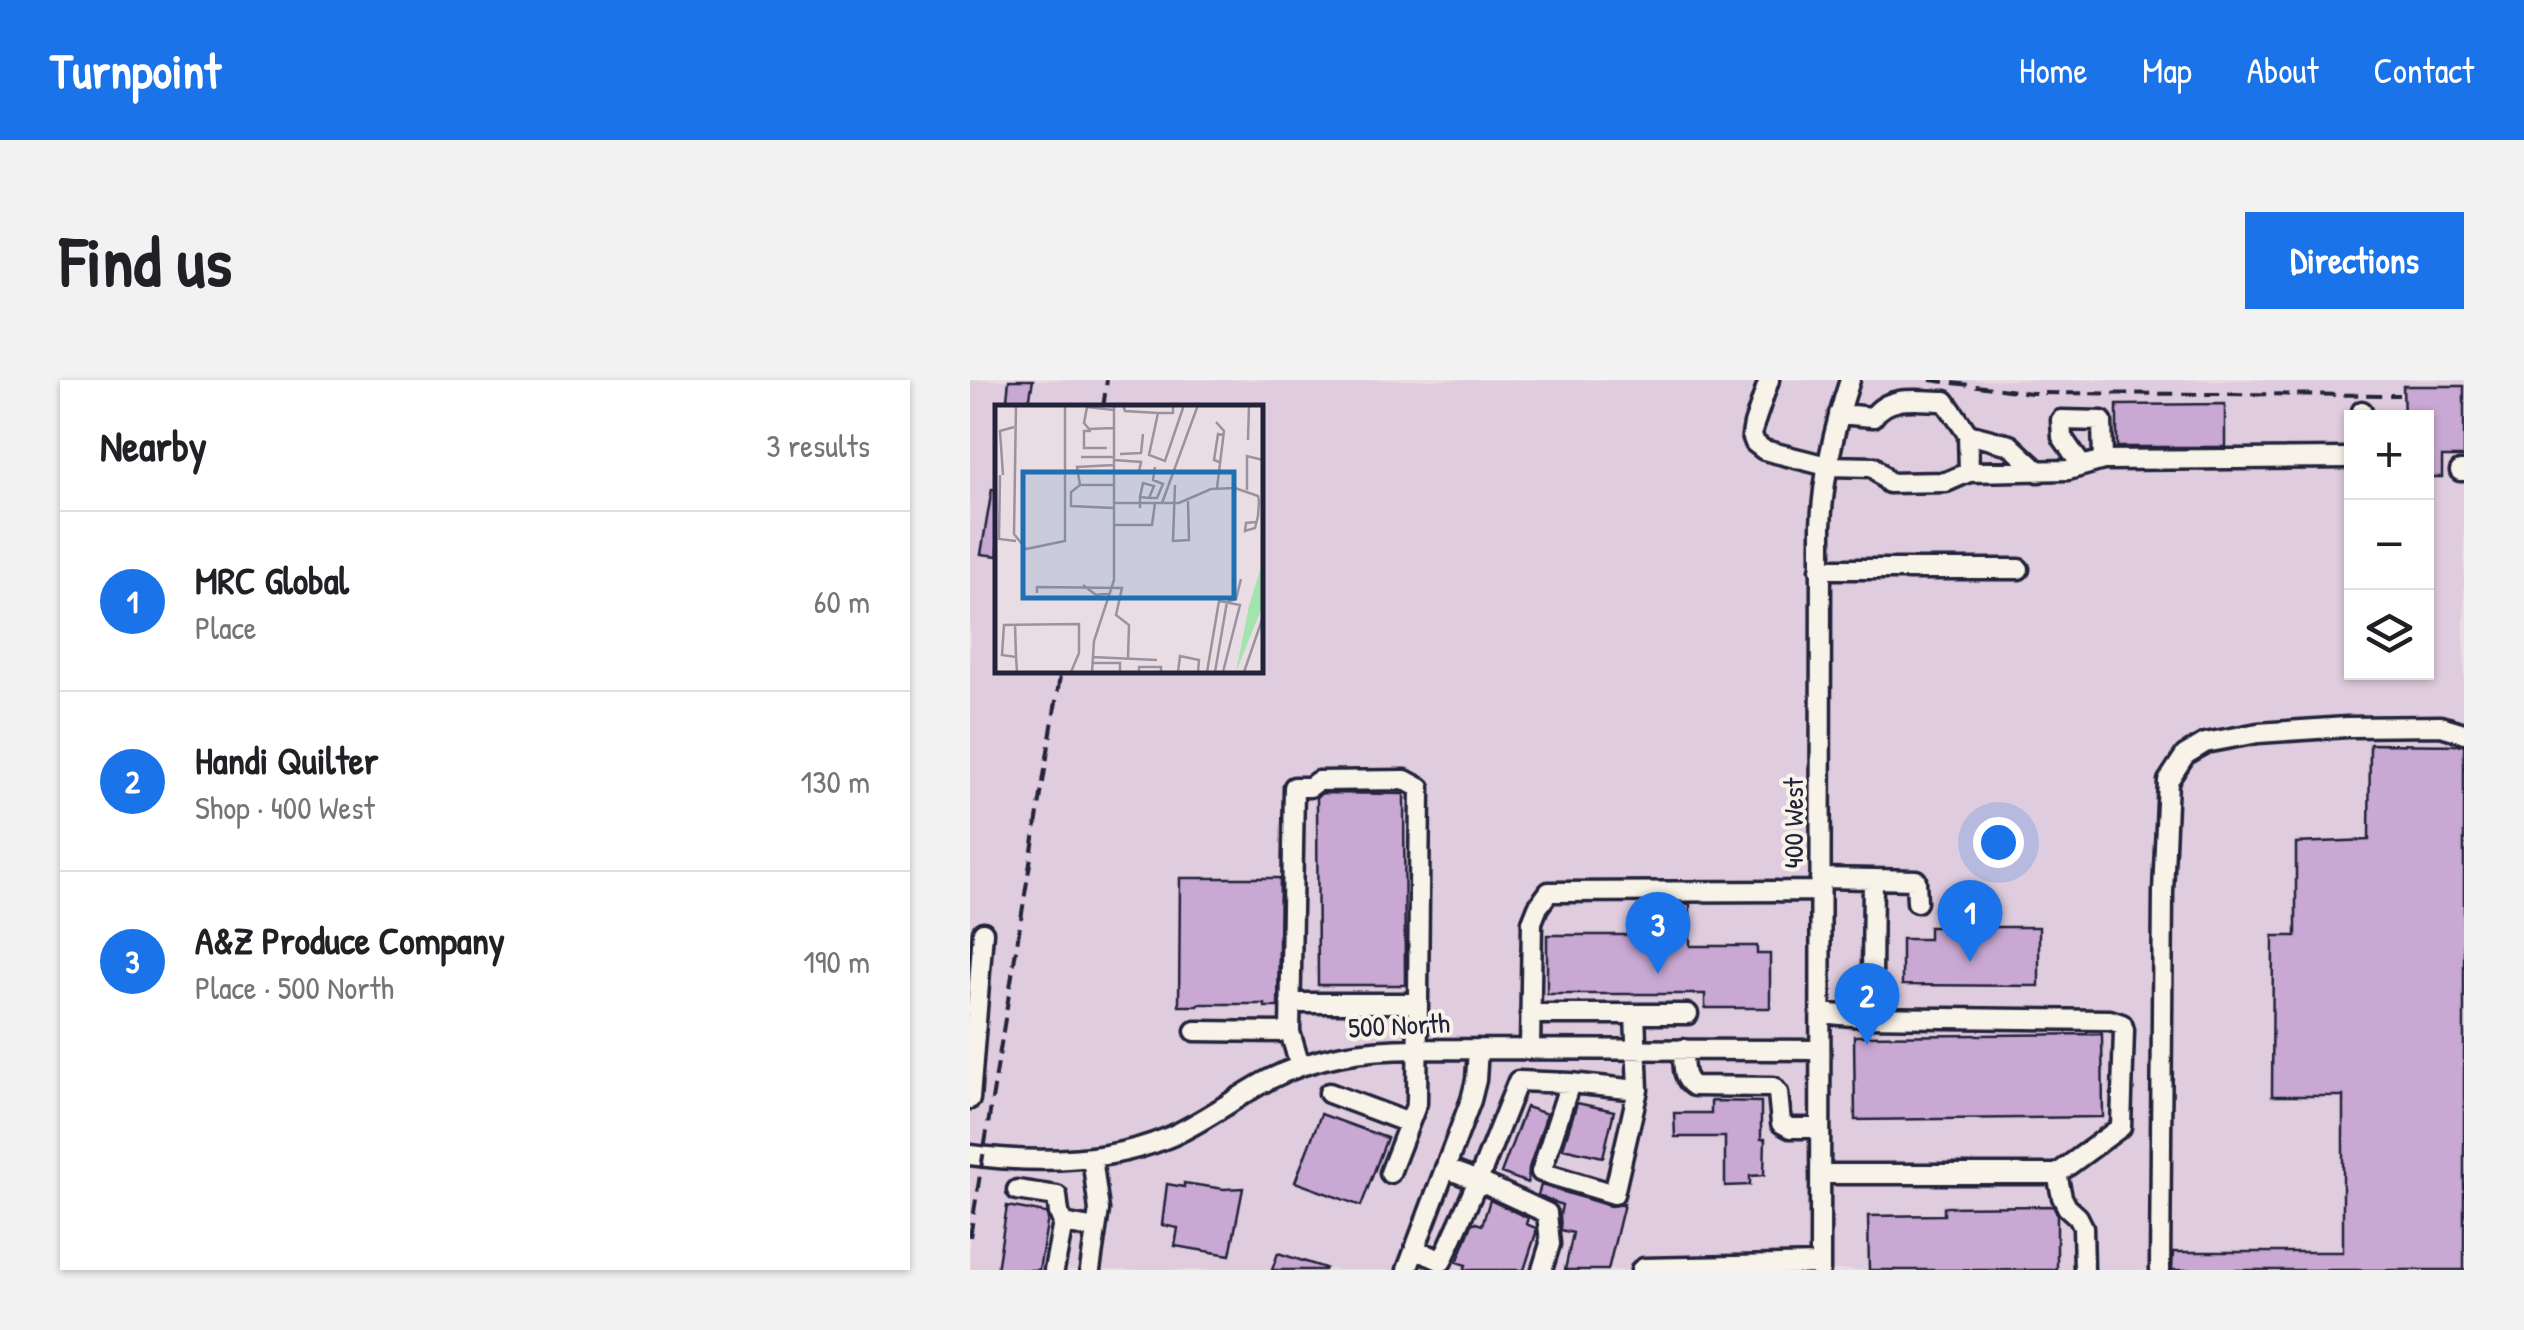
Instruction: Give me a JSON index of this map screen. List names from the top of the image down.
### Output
{
  "streets": {
    "street": ["400 West", "500 North"]
  },
  "crossings": [
    ["400 West", "500 North"]
  ],
  "page": {
    "header": "Turnpoint",
    "nav": [
      "Home",
      "Map",
      "About",
      "Contact"
    ],
    "buttons": "Directions",
    "title": "Find us",
    "heading": ["Nearby", "3 results"],
    "map_buttons": ["+", "−"],
    "list": [
      {
        "mark": "1",
        "name": "MRC Global",
        "note": "Place",
        "value": "60 m"
      },
      {
        "mark": "2",
        "name": "Handi Quilter",
        "note": "Shop · 400 West",
        "value": "130 m"
      },
      {
        "mark": "3",
        "name": "A&Z Produce Company",
        "note": "Place · 500 North",
        "value": "190 m"
      }
    ],
    "pins": ["1", "3", "2"]
  }
}
